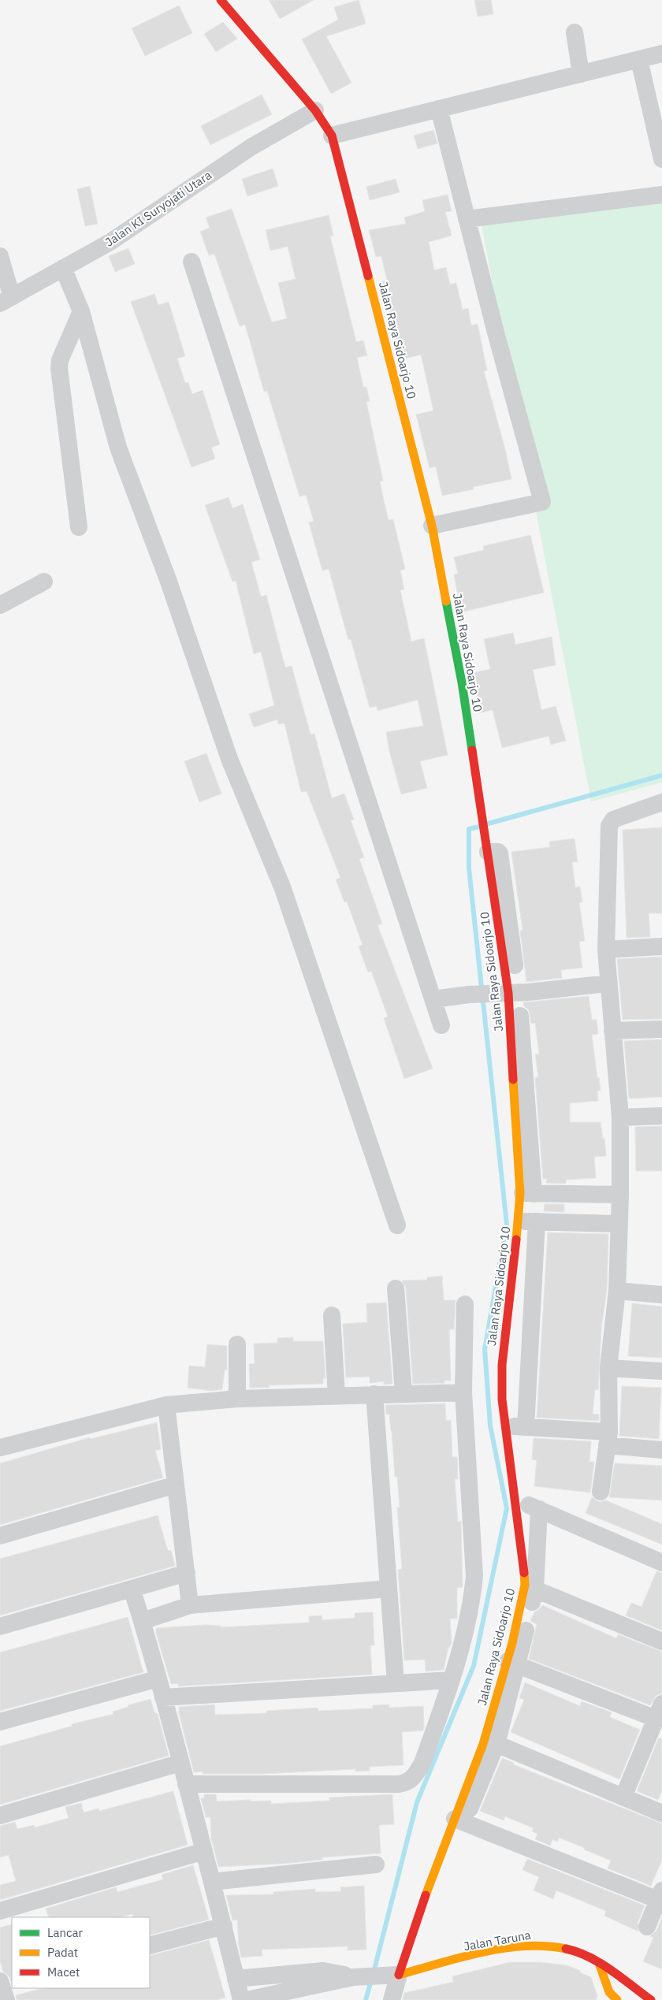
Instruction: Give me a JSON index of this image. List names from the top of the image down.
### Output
{
  "streets": {
    "street": ["Jalan KI Suryojati Utara", "Jalan Raya Sidoarjo 10", "Jalan Taruna"]
  },
  "crossings": [
    ["Jalan KI Suryojati Utara", "Jalan Raya Sidoarjo 10"],
    ["Jalan Raya Sidoarjo 10", "Jalan Taruna"]
  ],
  "legend": ["Lancar", "Padat", "Macet"]
}
